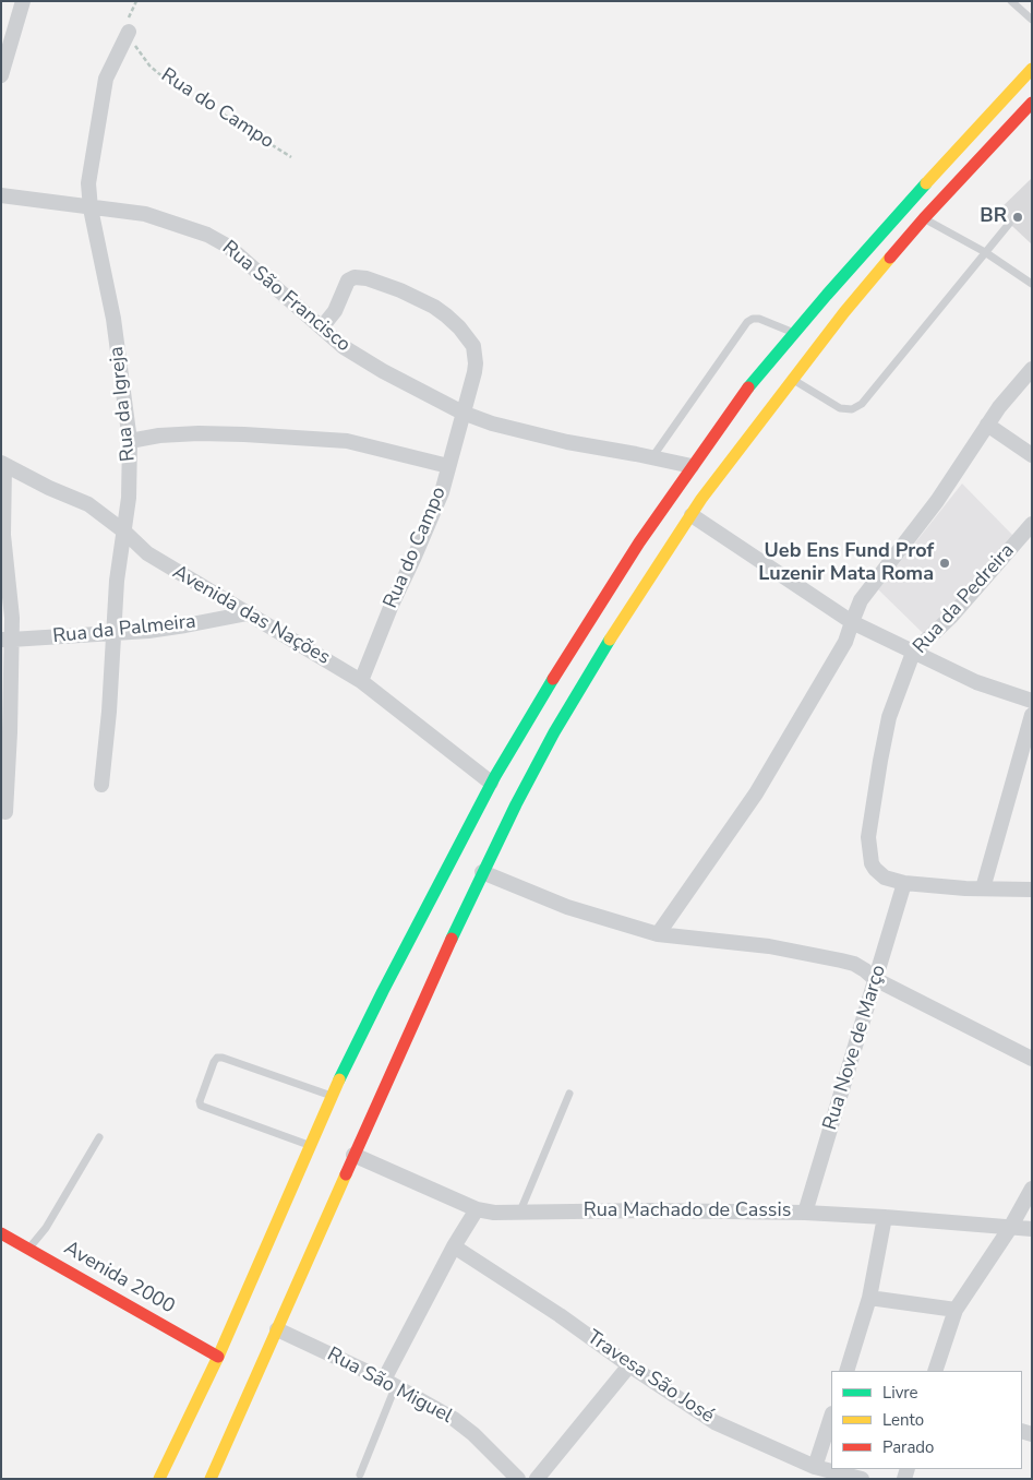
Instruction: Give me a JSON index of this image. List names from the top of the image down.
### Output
{
  "streets": {
    "main road": ["Avenida 2000"],
    "street": [
      "Rua do Campo",
      "Rua São Francisco",
      "Rua da Igreja",
      "Rua da Pedreira",
      "Avenida das Nações",
      "Rua da Palmeira",
      "Rua Nove de Março",
      "Rua Machado de Cassis",
      "Travesa São José",
      "Rua São Miguel"
    ]
  },
  "crossings": [
    ["Rua do Campo", "Rua São Francisco"],
    ["Rua do Campo", "Rua da Igreja"],
    ["Rua do Campo", "Avenida das Nações"],
    ["Rua São Francisco", "Rua da Igreja"],
    ["Rua da Igreja", "Avenida das Nações"],
    ["Rua da Igreja", "Rua da Palmeira"],
    ["Rua da Pedreira", "Rua Nove de Março"],
    ["Avenida das Nações", "Rua da Palmeira"],
    ["Rua Nove de Março", "Rua Machado de Cassis"]
  ],
  "places": ["BR", "Ueb Ens Fund Prof Luzenir Mata Roma"],
  "legend": ["Livre", "Lento", "Parado"]
}
